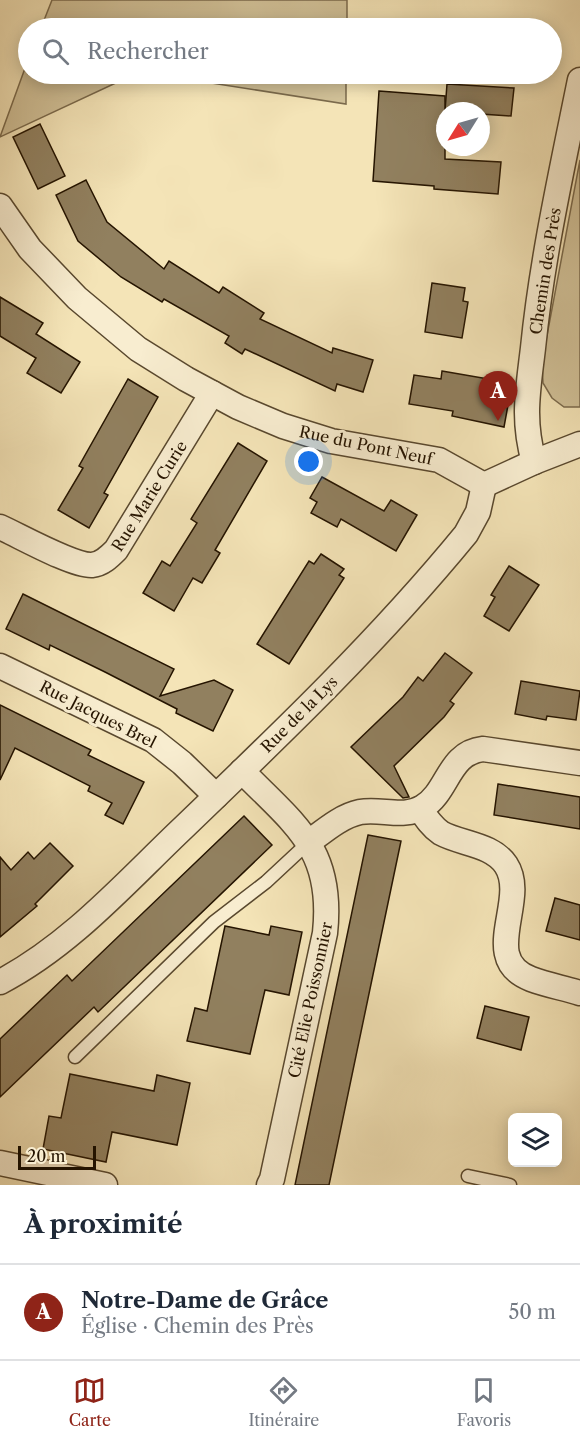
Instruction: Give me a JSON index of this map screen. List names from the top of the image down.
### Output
{
  "streets": {
    "street": [
      "Chemin des Près",
      "Rue du Pont Neuf",
      "Rue Marie Curie",
      "Rue Jacques Brel",
      "Rue de la Lys",
      "Cité Elie Poissonnier"
    ]
  },
  "crossings": [
    ["Rue du Pont Neuf", "Rue Marie Curie"],
    ["Rue du Pont Neuf", "Rue de la Lys"],
    ["Rue Jacques Brel", "Rue de la Lys"],
    ["Rue de la Lys", "Cité Elie Poissonnier"]
  ],
  "scale_bar": "20 m",
  "north": "bottom left",
  "page": {
    "search": "Rechercher",
    "pins": "A",
    "scale": "20 m",
    "heading": "À proximité",
    "list": [
      {
        "mark": "A",
        "name": "Notre-Dame de Grâce",
        "note": "Église · Chemin des Près",
        "value": "50 m"
      }
    ],
    "nav": ["Carte", "Itinéraire", "Favoris"]
  }
}
